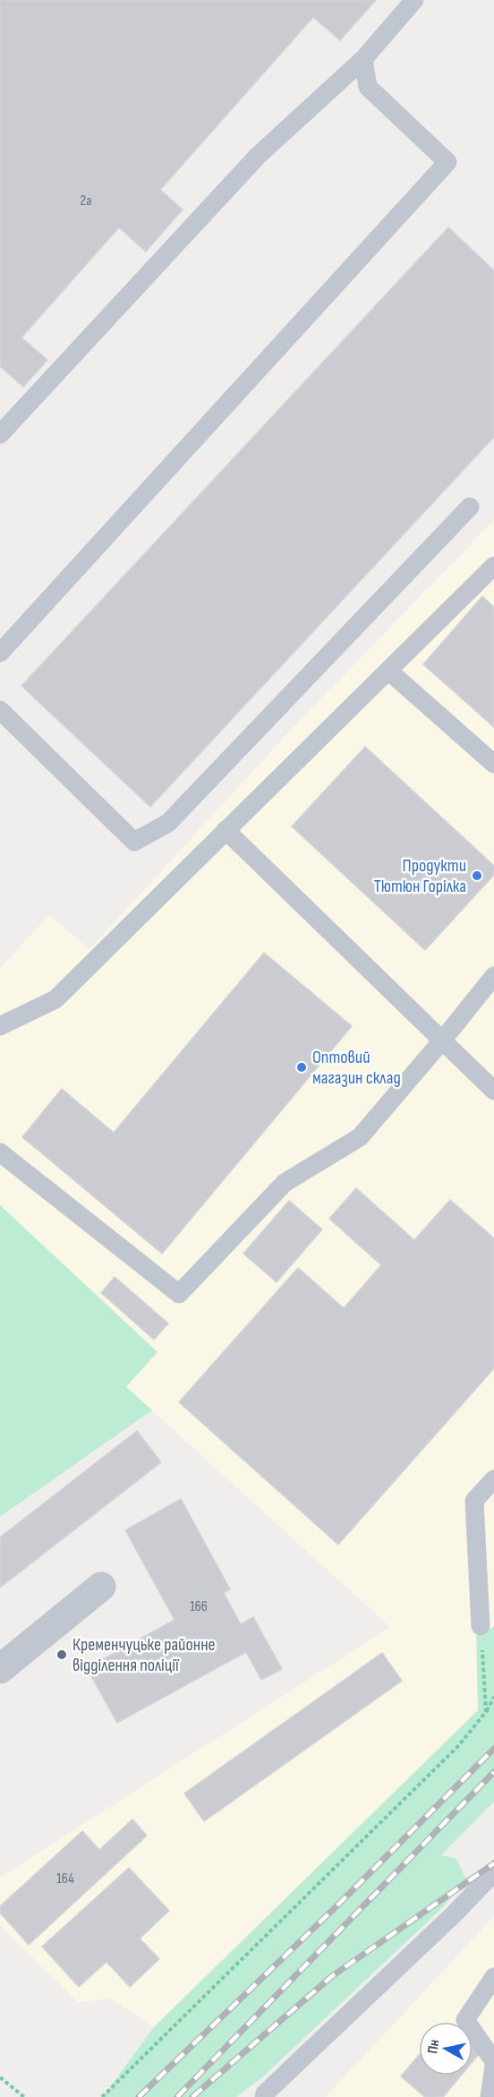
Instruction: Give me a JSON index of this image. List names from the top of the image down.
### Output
{
  "places": ["Продукти Тютюн Горілка", "Оптовий магазин склад", "Кременчуцьке районне відділення поліції"],
  "house_numbers": ["2а", "166", "164"],
  "north": "left"
}
